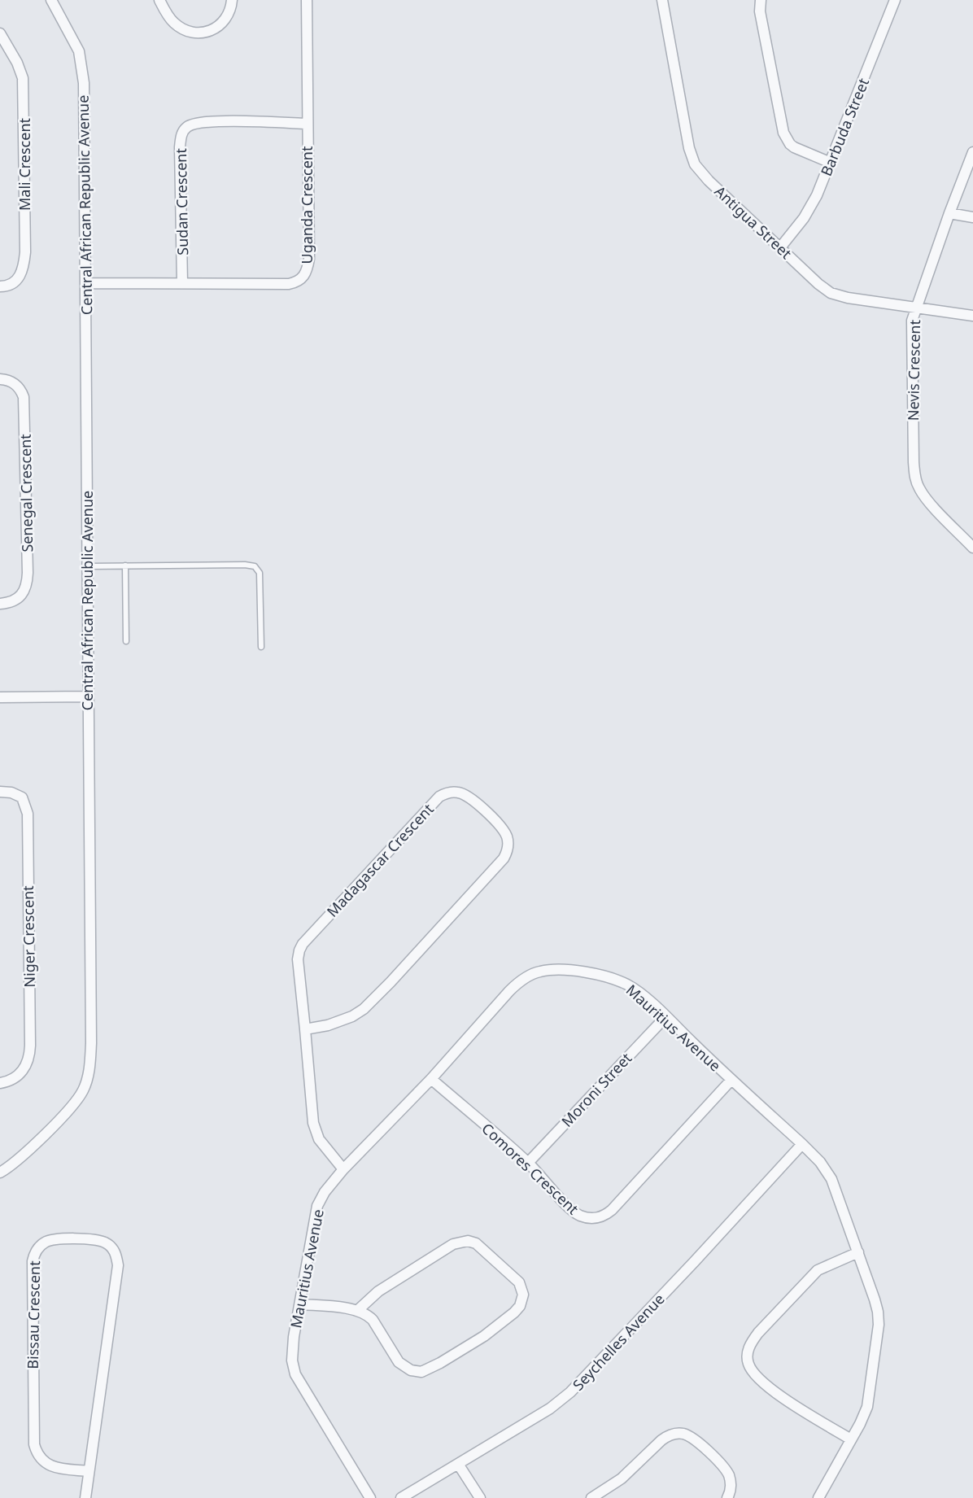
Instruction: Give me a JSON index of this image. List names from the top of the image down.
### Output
{
  "streets": {
    "street": [
      "Barbuda Street",
      "Mali Crescent",
      "Sudan Crescent",
      "Central African Republic Avenue",
      "Uganda Crescent",
      "Antigua Street",
      "Nevis Crescent",
      "Senegal Crescent",
      "Madagascar Crescent",
      "Niger Crescent",
      "Mauritius Avenue",
      "Moroni Street",
      "Comores Crescent",
      "Bissau Crescent",
      "Seychelles Avenue"
    ]
  },
  "crossings": [
    ["Barbuda Street", "Antigua Street"],
    ["Sudan Crescent", "Uganda Crescent"],
    ["Central African Republic Avenue", "Uganda Crescent"],
    ["Antigua Street", "Nevis Crescent"],
    ["Madagascar Crescent", "Mauritius Avenue"],
    ["Mauritius Avenue", "Moroni Street"],
    ["Mauritius Avenue", "Comores Crescent"],
    ["Mauritius Avenue", "Seychelles Avenue"],
    ["Moroni Street", "Comores Crescent"]
  ]
}
